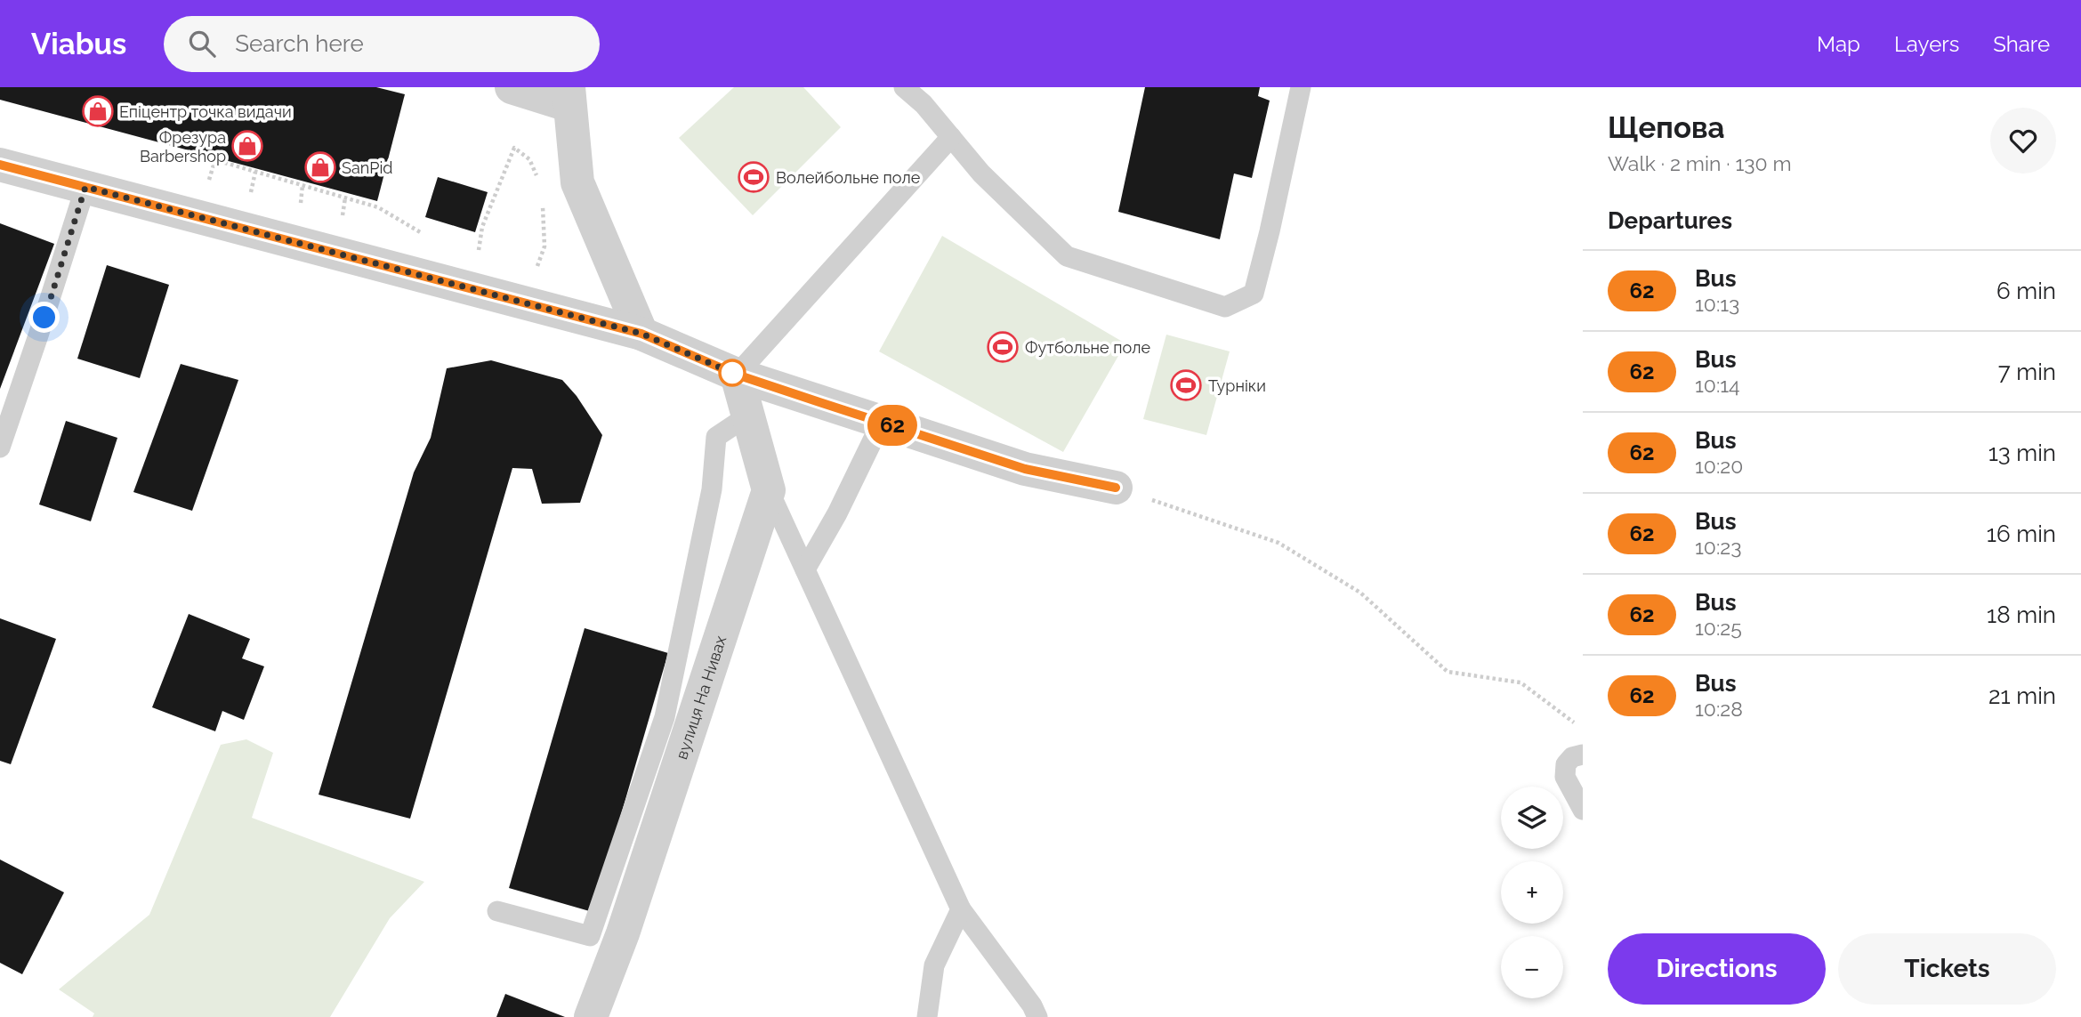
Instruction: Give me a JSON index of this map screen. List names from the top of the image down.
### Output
{
  "streets": {
    "street": ["вулиця На Нивах"]
  },
  "places": {
    "shop": ["Епіцентр точка видачи", "Фрезура Barbershop", "SanPid"],
    "sports": ["Волейбольне поле", "Футбольне поле", "Турніки"]
  },
  "lines": ["bus line 62"],
  "page": {
    "header": "Viabus",
    "search": "Search here",
    "nav": ["Map", "Layers", "Share"],
    "on_map": "62",
    "heading": [
      ["Щепова", "Walk · 2 min · 130 m"],
      "Departures"
    ],
    "list": [
      {
        "mark": "62",
        "name": "Bus",
        "note": "10:13",
        "value": "6 min"
      },
      {
        "mark": "62",
        "name": "Bus",
        "note": "10:14",
        "value": "7 min"
      },
      {
        "mark": "62",
        "name": "Bus",
        "note": "10:20",
        "value": "13 min"
      },
      {
        "mark": "62",
        "name": "Bus",
        "note": "10:23",
        "value": "16 min"
      },
      {
        "mark": "62",
        "name": "Bus",
        "note": "10:25",
        "value": "18 min"
      },
      {
        "mark": "62",
        "name": "Bus",
        "note": "10:28",
        "value": "21 min"
      }
    ],
    "map_buttons": ["+", "−"],
    "buttons": ["Directions", "Tickets"]
  }
}
